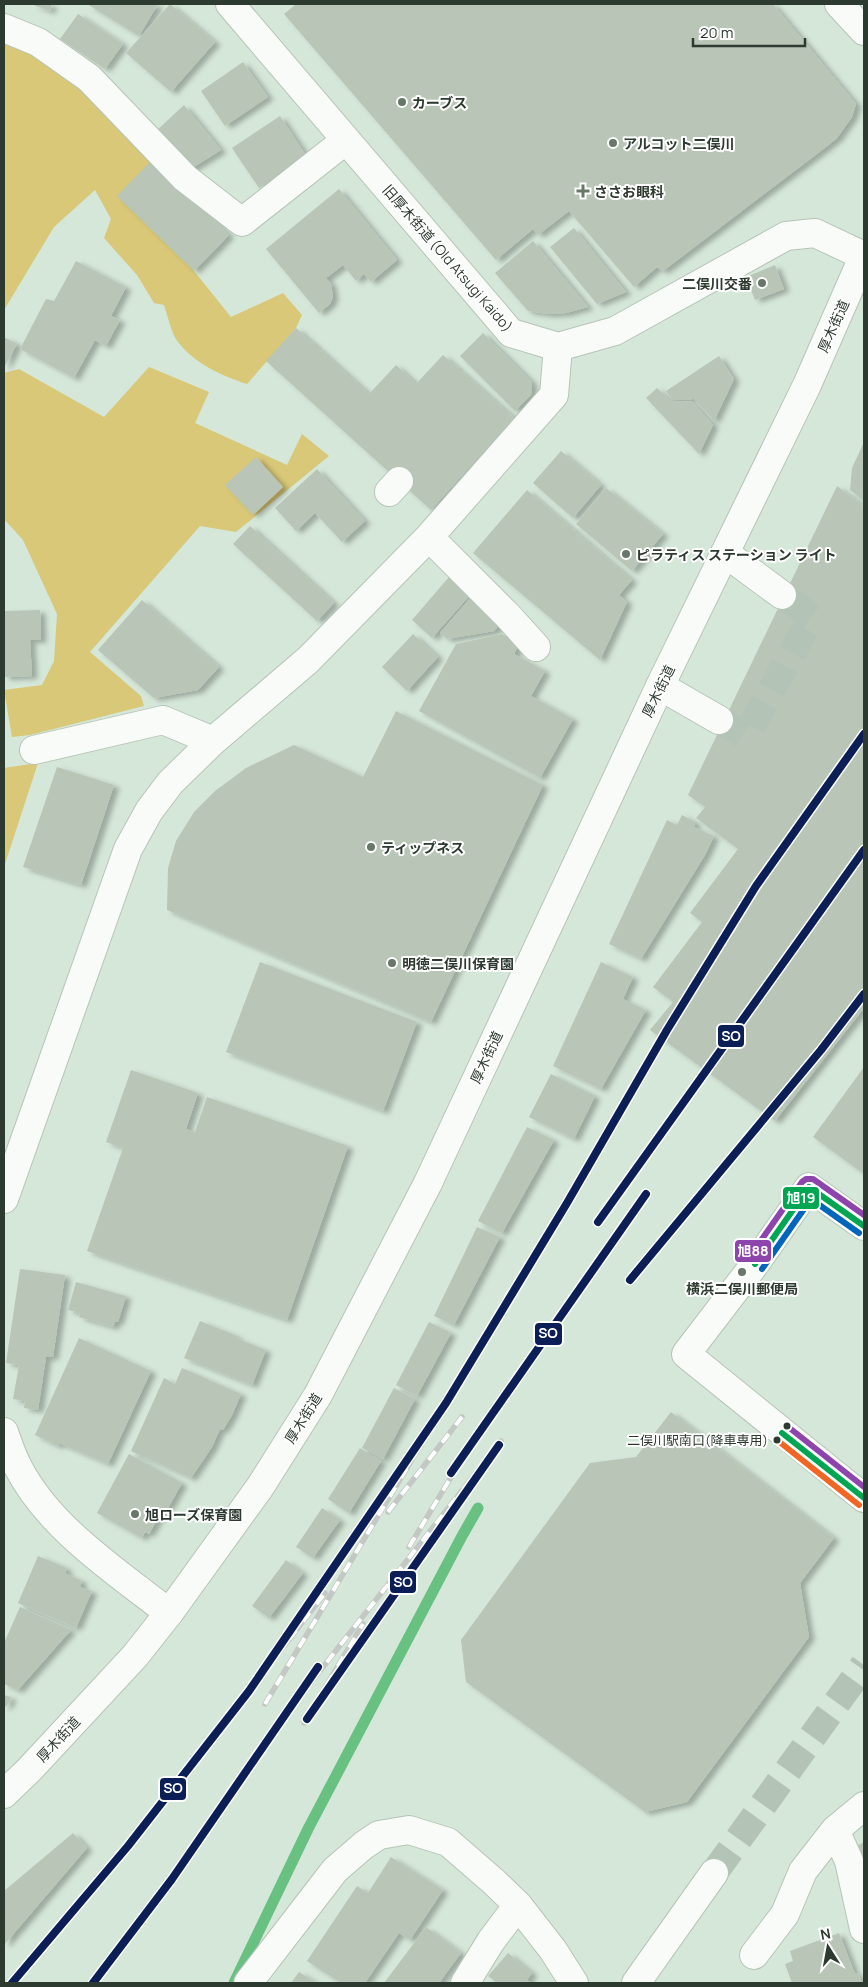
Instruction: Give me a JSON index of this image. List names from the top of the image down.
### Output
{
  "streets": {
    "street": ["旧厚木街道 (Old Atsugi Kaido)", "厚木街道"]
  },
  "places": {
    "other": [
      "カーブス",
      "アルコット二俣川",
      "二俣川交番",
      "ピラティス ステーション ライト",
      "ティップネス",
      "明徳二俣川保育園",
      "横浜二俣川郵便局",
      "二俣川駅南口(降車専用)",
      "旭ローズ保育園"
    ],
    "health": ["ささお眼科"]
  },
  "lines": ["transit line SO", "transit line 旭88", "transit line 旭19"],
  "scale_bar": "20 m",
  "north": "top"
}
